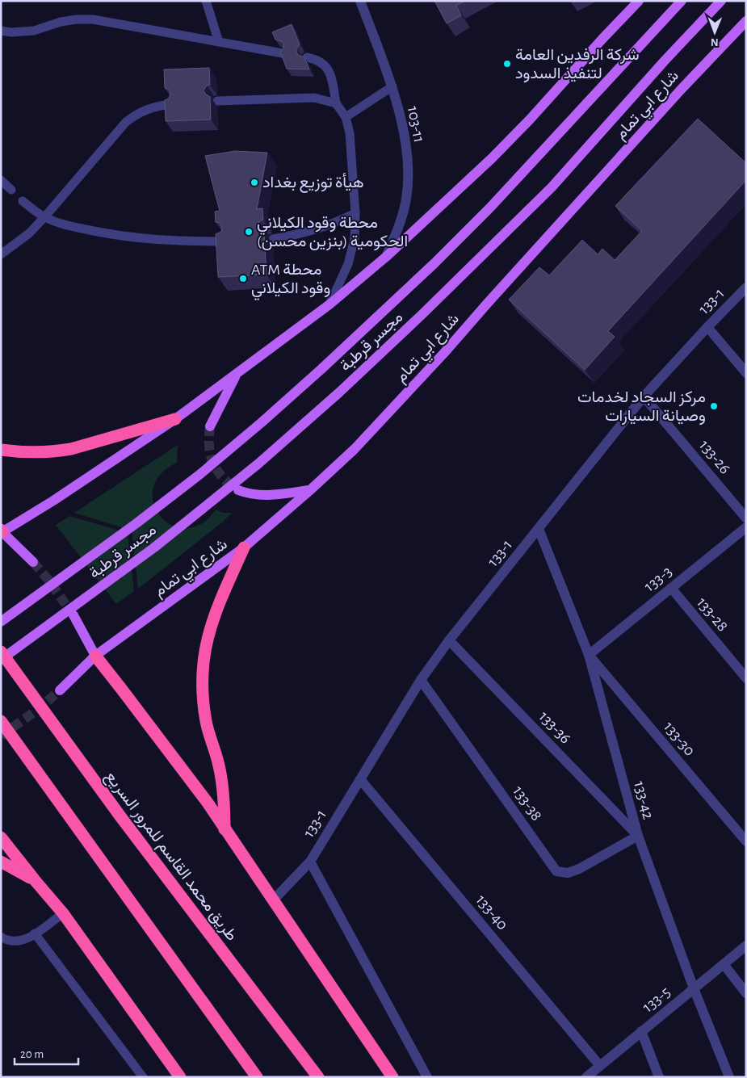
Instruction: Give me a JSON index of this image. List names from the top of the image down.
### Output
{
  "streets": {
    "highway": ["طريق محمد القاسم للمرور السريع"],
    "main road": ["شارع ابي تمام", "مجسر قرطبة"],
    "street": [
      "103-11",
      "133-1",
      "133-26",
      "133-3",
      "133-28",
      "133-36",
      "133-30",
      "133-42",
      "133-38",
      "133-40",
      "133-5"
    ]
  },
  "crossings": [
    ["133-1", "133-26"],
    ["133-1", "133-36"],
    ["133-1", "133-42"],
    ["133-1", "133-38"],
    ["133-1", "133-40"],
    ["133-3", "133-28"],
    ["133-3", "133-30"],
    ["133-3", "133-42"],
    ["133-36", "133-42"],
    ["133-36", "133-38"],
    ["133-30", "133-42"],
    ["133-42", "133-38"],
    ["133-42", "133-5"],
    ["133-40", "133-5"]
  ],
  "places": [
    "شركة الرفدين العامة لتنفيذ السدود",
    "هيأة توزيع بغداد",
    "محطة وقود الكيلاني الحكومية (بنزين محسن)",
    "ATM محطة وقود الكيلاني",
    "مركز السجاد لخدمات وصيانة السيارات"
  ],
  "scale_bar": "20 m",
  "north": "bottom"
}
